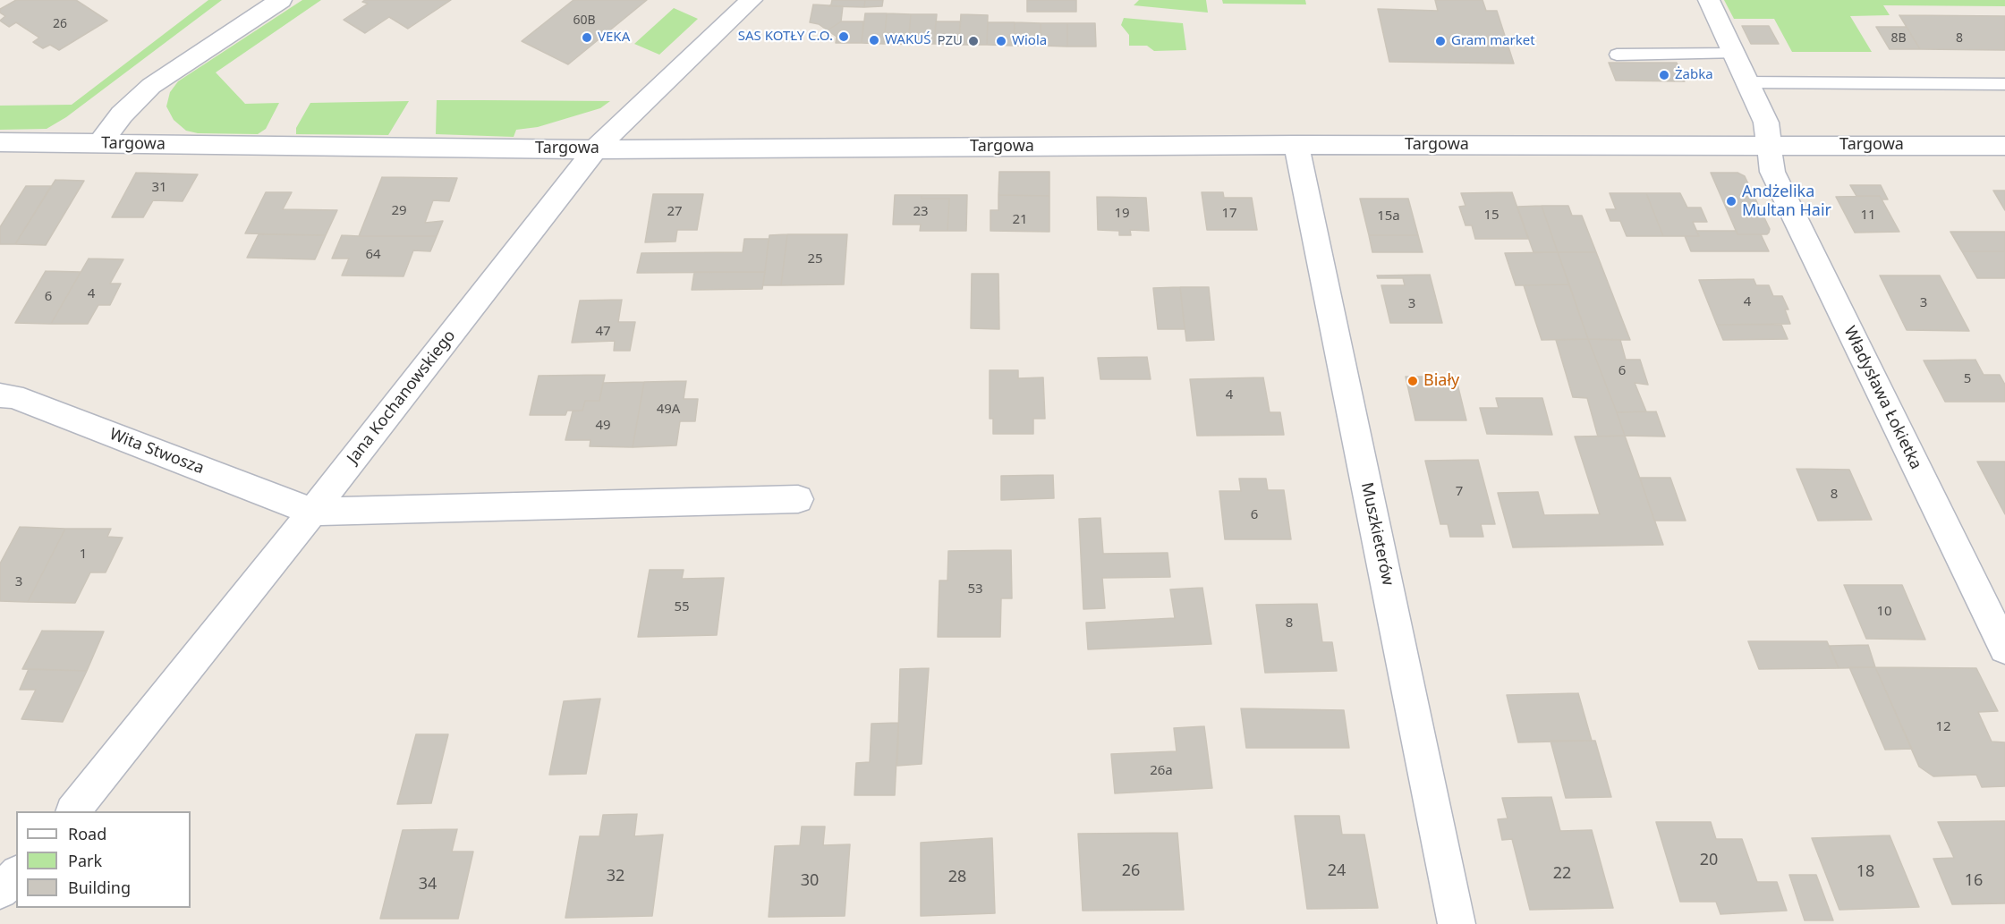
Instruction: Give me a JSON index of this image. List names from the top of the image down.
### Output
{
  "streets": {
    "street": [
      "Targowa",
      "Jana Kochanowskiego",
      "Władysława Łokietka",
      "Wita Stwosza",
      "Muszkieterów"
    ]
  },
  "crossings": [
    ["Targowa", "Jana Kochanowskiego"],
    ["Targowa", "Władysława Łokietka"],
    ["Targowa", "Muszkieterów"],
    ["Jana Kochanowskiego", "Wita Stwosza"]
  ],
  "places": [
    "SAS KOTŁY C.O.",
    "VEKA",
    "WAKUŚ",
    "PZU",
    "Wiola",
    "Gram market",
    "Żabka",
    "Andżelika Multan Hair",
    "Biały"
  ],
  "house_numbers": [
    "60B",
    "26",
    "8B",
    "8",
    "31",
    "29",
    "27",
    "23",
    "19",
    "17",
    "15",
    "11",
    "15a",
    "21",
    "64",
    "25",
    "4",
    "6",
    "4",
    "3",
    "3",
    "47",
    "6",
    "5",
    "4",
    "49A",
    "49",
    "7",
    "8",
    "6",
    "1",
    "3",
    "53",
    "55",
    "10",
    "8",
    "12",
    "26a",
    "20",
    "26",
    "24",
    "18",
    "22",
    "32",
    "28",
    "30",
    "16",
    "34"
  ],
  "legend": ["Road", "Park", "Building"]
}
